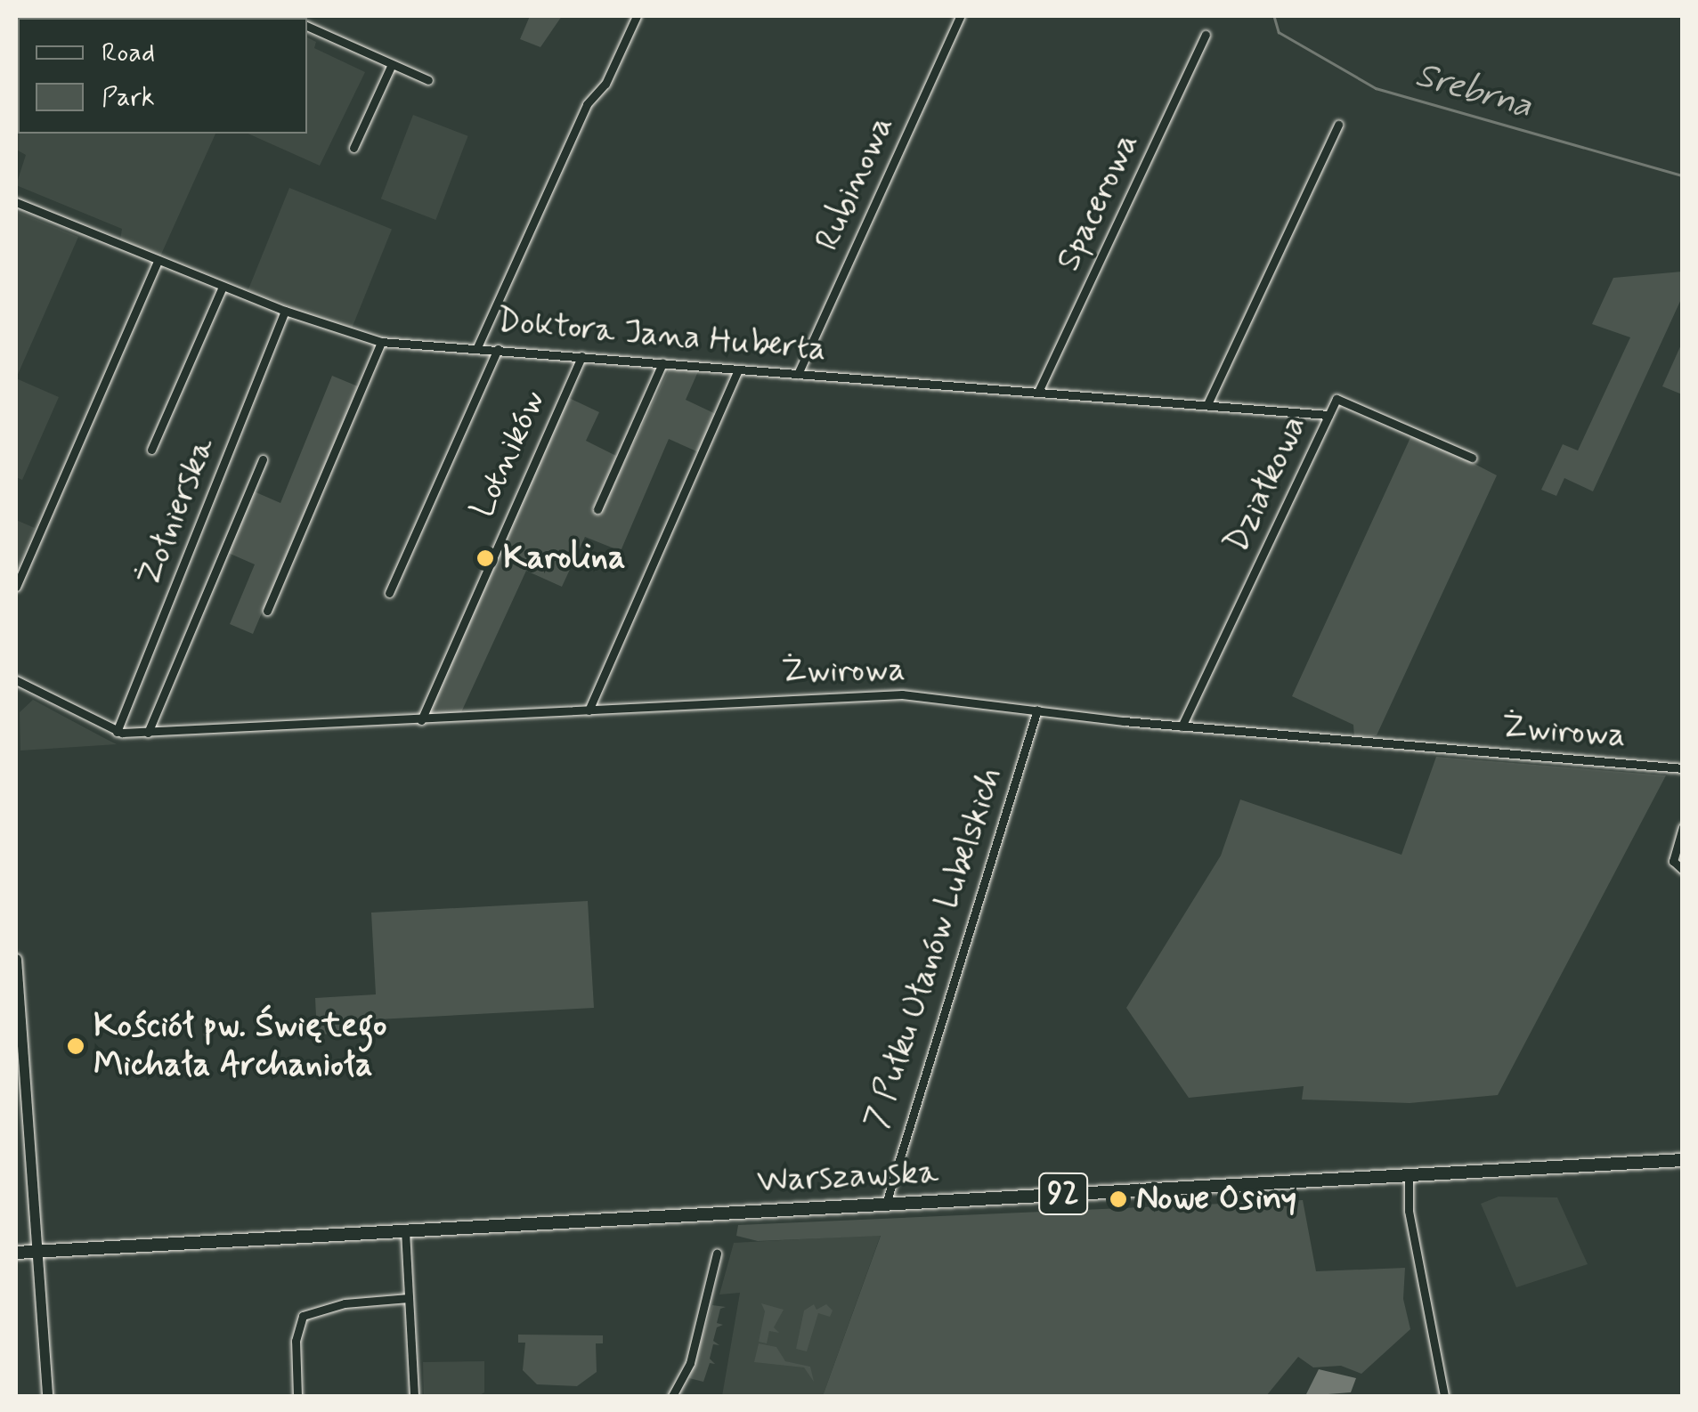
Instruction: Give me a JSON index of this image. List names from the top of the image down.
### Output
{
  "streets": {
    "main road": ["Warszawska", "92"],
    "street": [
      "Rubinowa",
      "Spacerowa",
      "Doktora Jana Huberta",
      "Lotników",
      "Działkowa",
      "Żołnierska",
      "Żwirowa",
      "7 Pułku Ułanów Lubelskich"
    ]
  },
  "crossings": [
    ["Rubinowa", "Doktora Jana Huberta"],
    ["Spacerowa", "Doktora Jana Huberta"],
    ["Doktora Jana Huberta", "Lotników"],
    ["Doktora Jana Huberta", "Działkowa"],
    ["Doktora Jana Huberta", "Żołnierska"],
    ["Lotników", "Żwirowa"],
    ["Działkowa", "Żwirowa"],
    ["Żołnierska", "Żwirowa"],
    ["Żwirowa", "7 Pułku Ułanów Lubelskich"],
    ["7 Pułku Ułanów Lubelskich", "Warszawska"]
  ],
  "water": ["Srebrna"],
  "places": ["Karolina", "Kościół pw. Świętego Michała Archanioła", "Nowe Osiny"],
  "legend": ["Road", "Park"]
}
